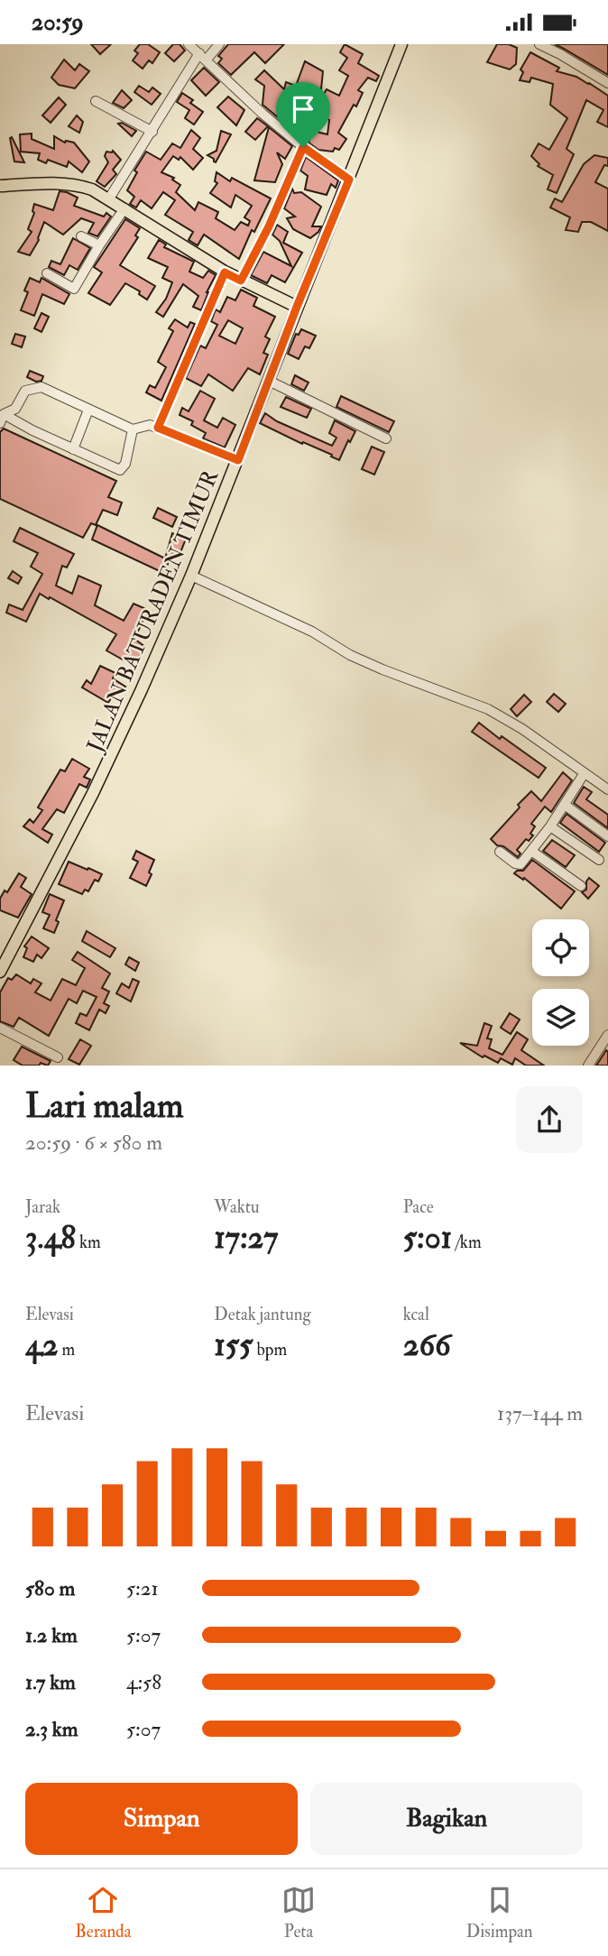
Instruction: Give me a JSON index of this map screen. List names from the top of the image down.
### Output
{
  "streets": {
    "main road": ["JALAN BATURADEN TIMUR"]
  },
  "page": {
    "status": "20:59",
    "heading": ["Lari malam", "20:59 · 6 × 580 m"],
    "stats": [
      ["Jarak", "3.48 km"],
      ["Waktu", "17:27"],
      ["Pace", "5:01 /km"],
      ["Elevasi", "42 m"],
      ["Detak jantung", "155 bpm"],
      ["kcal", "266"]
    ],
    "chart": ["Elevasi", "137–144 m"],
    "list": [
      {
        "name": "580 m",
        "note": "5:21"
      },
      {
        "name": "1.2 km",
        "note": "5:07"
      },
      {
        "name": "1.7 km",
        "note": "4:58"
      },
      {
        "name": "2.3 km",
        "note": "5:07"
      }
    ],
    "buttons": ["Simpan", "Bagikan"],
    "tabs": ["Beranda", "Peta", "Disimpan"]
  }
}
